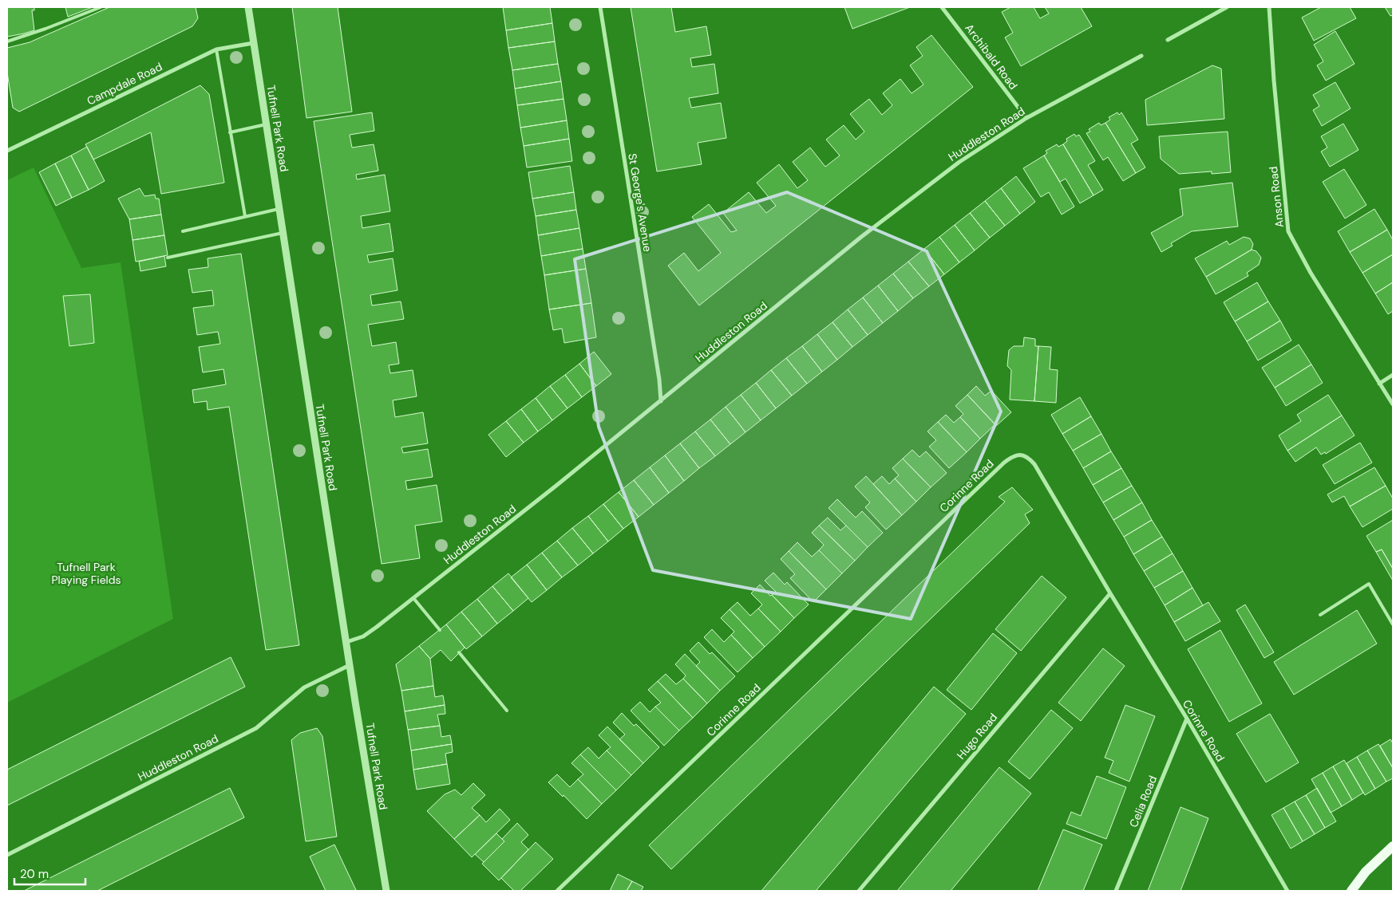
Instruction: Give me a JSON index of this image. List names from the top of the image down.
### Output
{
  "streets": {
    "street": [
      "Archibald Road",
      "Campdale Road",
      "Tufnell Park Road",
      "Huddleston Road",
      "Anson Road",
      "St George's Avenue",
      "Corinne Road",
      "Hugo Road",
      "Celia Road"
    ]
  },
  "crossings": [
    ["Archibald Road", "Huddleston Road"],
    ["Campdale Road", "Tufnell Park Road"],
    ["Tufnell Park Road", "Huddleston Road"],
    ["Huddleston Road", "St George's Avenue"],
    ["Corinne Road", "Hugo Road"],
    ["Corinne Road", "Celia Road"]
  ],
  "parks": ["Tufnell Park Playing Fields"],
  "scale_bar": "20 m"
}
